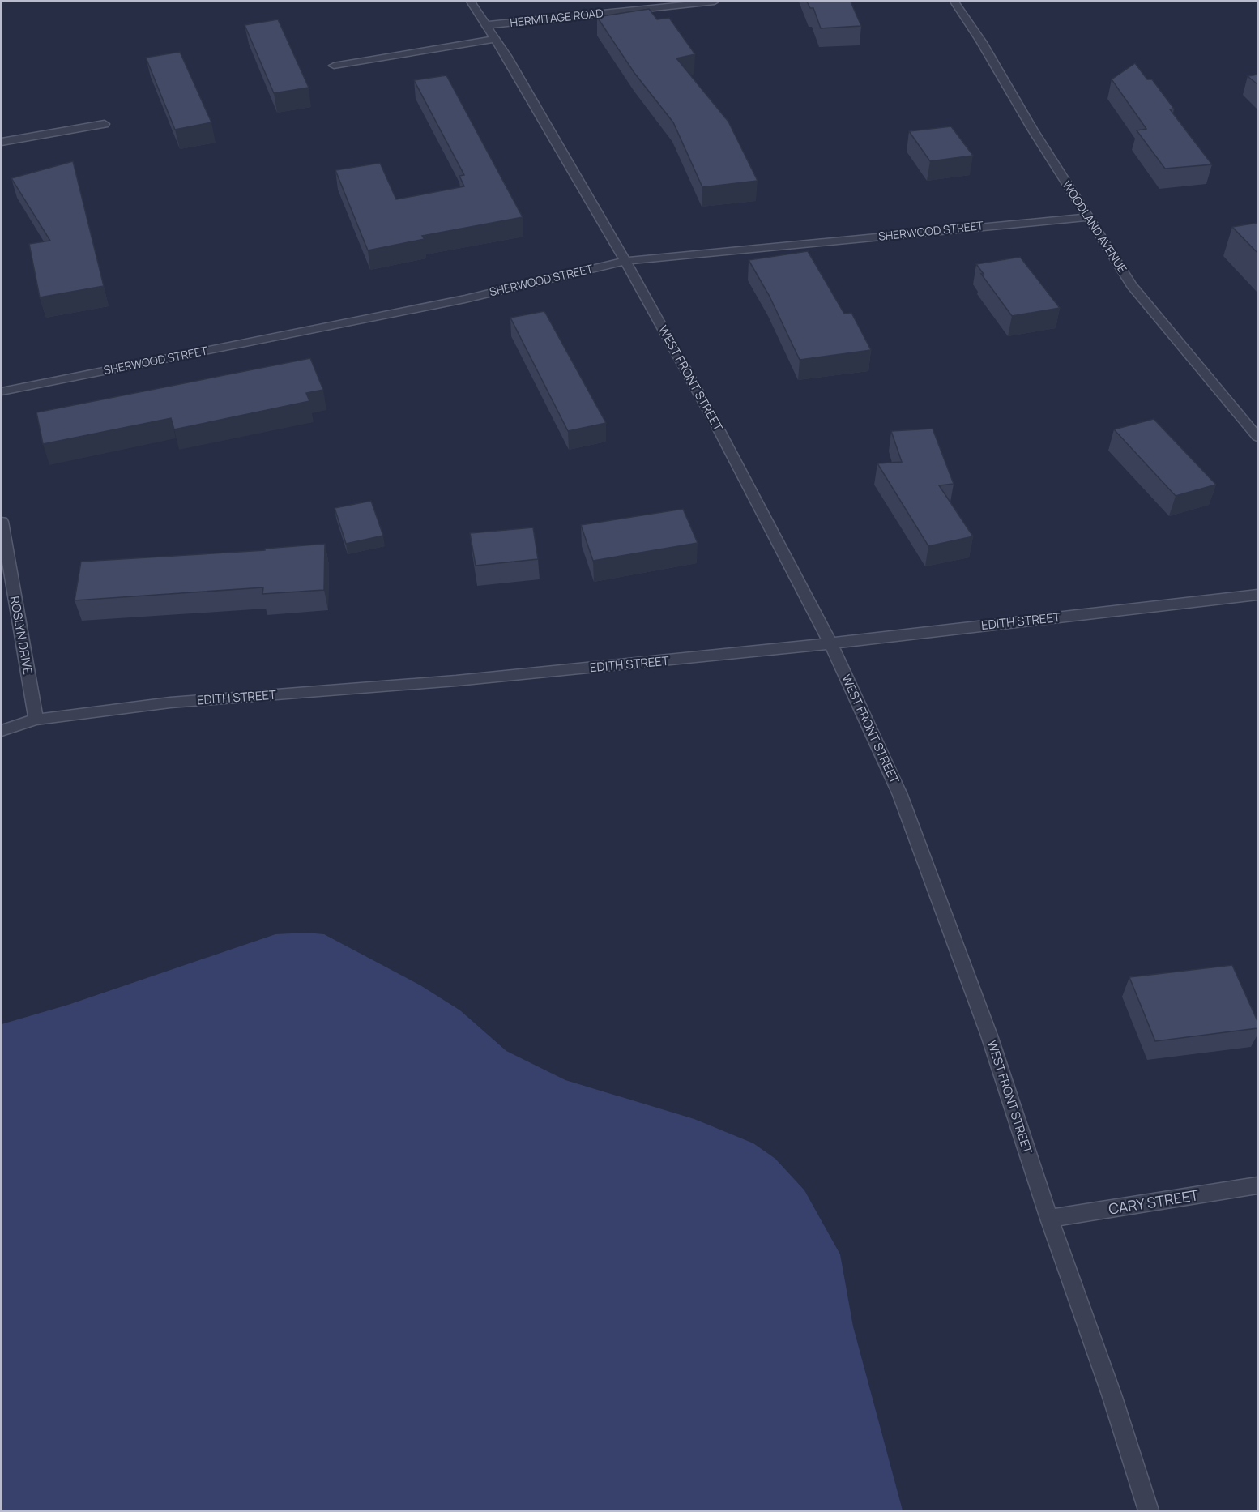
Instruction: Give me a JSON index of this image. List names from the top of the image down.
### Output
{
  "streets": {
    "street": [
      "HERMITAGE ROAD",
      "WOODLAND AVENUE",
      "SHERWOOD STREET",
      "WEST FRONT STREET",
      "EDITH STREET",
      "ROSLYN DRIVE",
      "CARY STREET"
    ]
  },
  "crossings": [
    ["HERMITAGE ROAD", "WEST FRONT STREET"],
    ["WOODLAND AVENUE", "SHERWOOD STREET"],
    ["SHERWOOD STREET", "WEST FRONT STREET"],
    ["WEST FRONT STREET", "EDITH STREET"],
    ["WEST FRONT STREET", "CARY STREET"],
    ["EDITH STREET", "ROSLYN DRIVE"]
  ]
}
